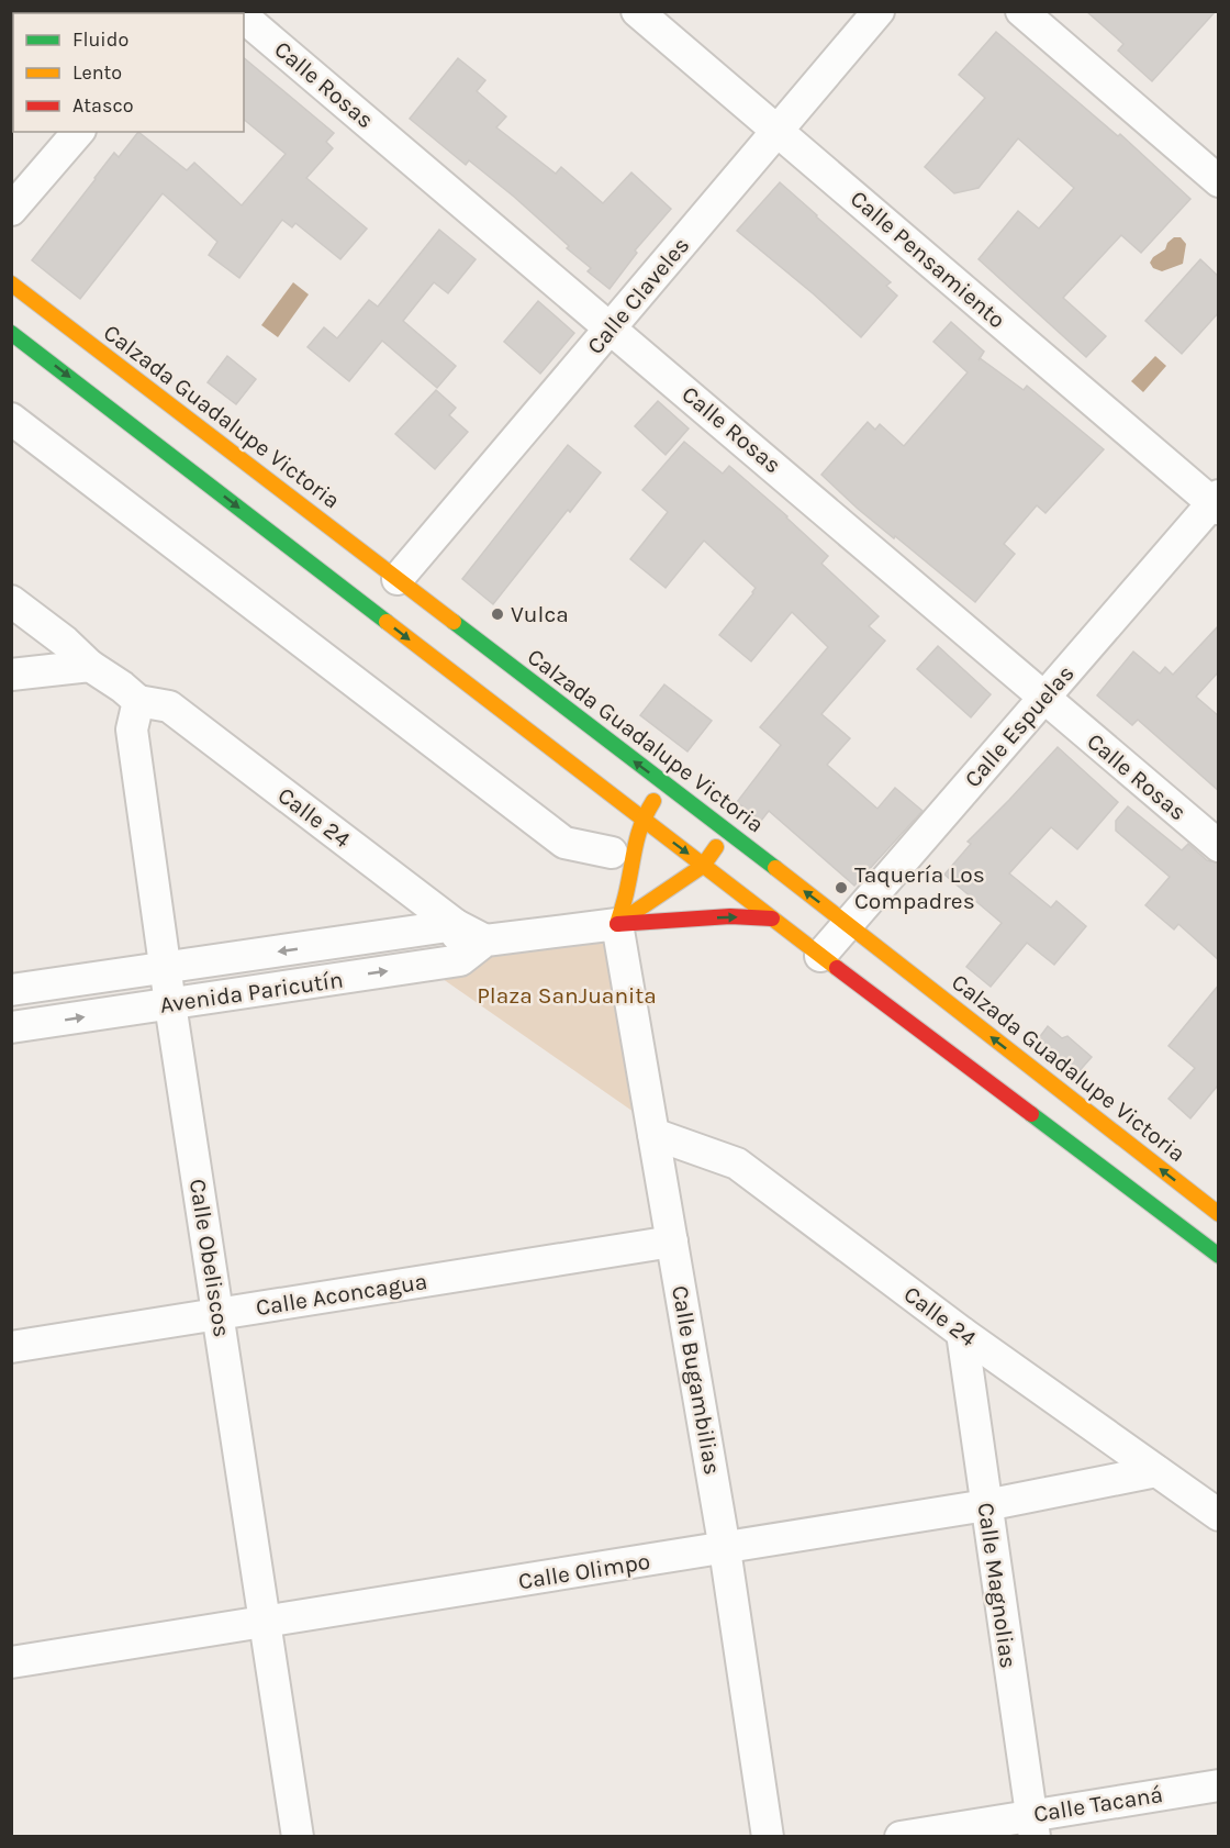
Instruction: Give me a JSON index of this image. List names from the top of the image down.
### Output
{
  "streets": {
    "main road": ["Calzada Guadalupe Victoria"],
    "street": [
      "Calle Rosas",
      "Calle Pensamiento",
      "Calle Claveles",
      "Calle Espuelas",
      "Calle 24",
      "Avenida Paricutín",
      "Calle Obeliscos",
      "Calle Aconcagua",
      "Calle Bugambilias",
      "Calle Olimpo",
      "Calle Magnolias",
      "Calle Tacaná"
    ]
  },
  "crossings": [
    ["Calle Rosas", "Calle Claveles"],
    ["Calle Rosas", "Calle Espuelas"],
    ["Calle Pensamiento", "Calle Claveles"],
    ["Calle Pensamiento", "Calle Espuelas"],
    ["Calle Claveles", "Calzada Guadalupe Victoria"],
    ["Calzada Guadalupe Victoria", "Calle Espuelas"],
    ["Calle 24", "Avenida Paricutín"],
    ["Calle 24", "Calle Obeliscos"],
    ["Calle 24", "Calle Bugambilias"],
    ["Calle 24", "Calle Olimpo"],
    ["Calle 24", "Calle Magnolias"],
    ["Avenida Paricutín", "Calle Obeliscos"],
    ["Calle Obeliscos", "Calle Aconcagua"],
    ["Calle Obeliscos", "Calle Olimpo"],
    ["Calle Aconcagua", "Calle Bugambilias"],
    ["Calle Bugambilias", "Calle Olimpo"],
    ["Calle Olimpo", "Calle Magnolias"],
    ["Calle Magnolias", "Calle Tacaná"]
  ],
  "parks": ["Plaza SanJuanita"],
  "places": ["Vulca", "Taquería Los Compadres"],
  "legend": ["Fluido", "Lento", "Atasco"]
}
